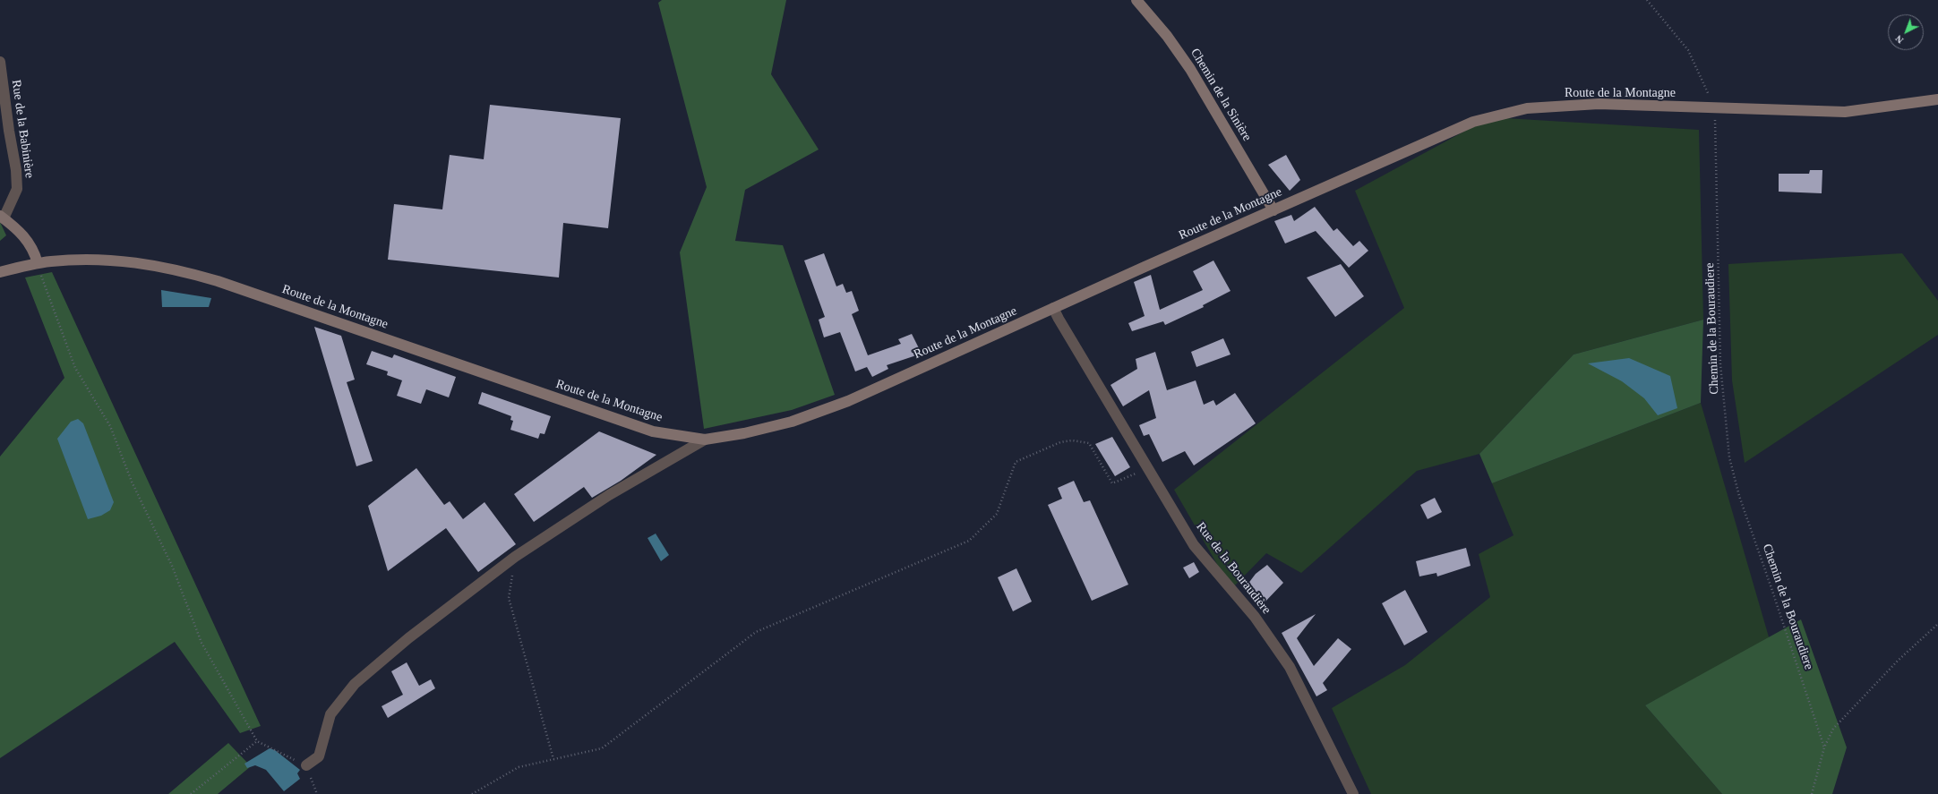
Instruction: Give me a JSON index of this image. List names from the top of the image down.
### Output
{
  "streets": {
    "street": [
      "Route de la Montagne",
      "Chemin de la Sinière",
      "Rue de la Babinière",
      "Rue de la Bouraudière"
    ],
    "path": ["Chemin de la Bouraudiere"]
  },
  "crossings": [
    ["Route de la Montagne", "Chemin de la Sinière"],
    ["Route de la Montagne", "Chemin de la Bouraudiere"],
    ["Route de la Montagne", "Rue de la Bouraudière"]
  ],
  "north": "bottom left"
}
